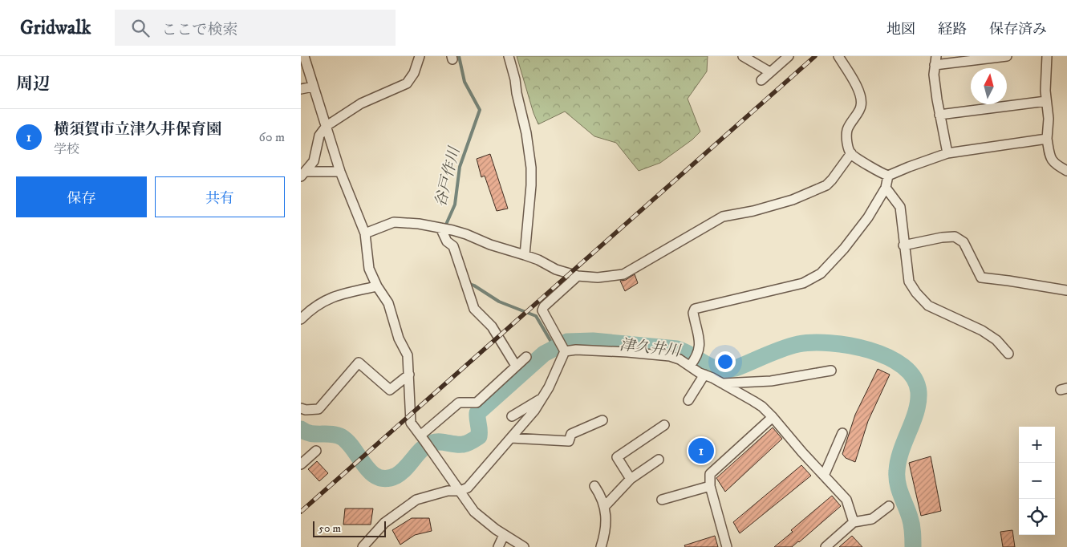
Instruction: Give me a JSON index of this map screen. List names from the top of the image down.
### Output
{
  "water": ["谷戸作川", "津久井川"],
  "scale_bar": "50 m",
  "north": "top",
  "page": {
    "header": "Gridwalk",
    "search": "ここで検索",
    "nav": ["地図", "経路", "保存済み"],
    "heading": "周辺",
    "list": [
      {
        "mark": "1",
        "name": "横須賀市立津久井保育園",
        "note": "学校",
        "value": "60 m"
      }
    ],
    "buttons": ["保存", "共有"],
    "map_buttons": ["+", "−"],
    "pins": "1",
    "scale": "50 m"
  }
}
